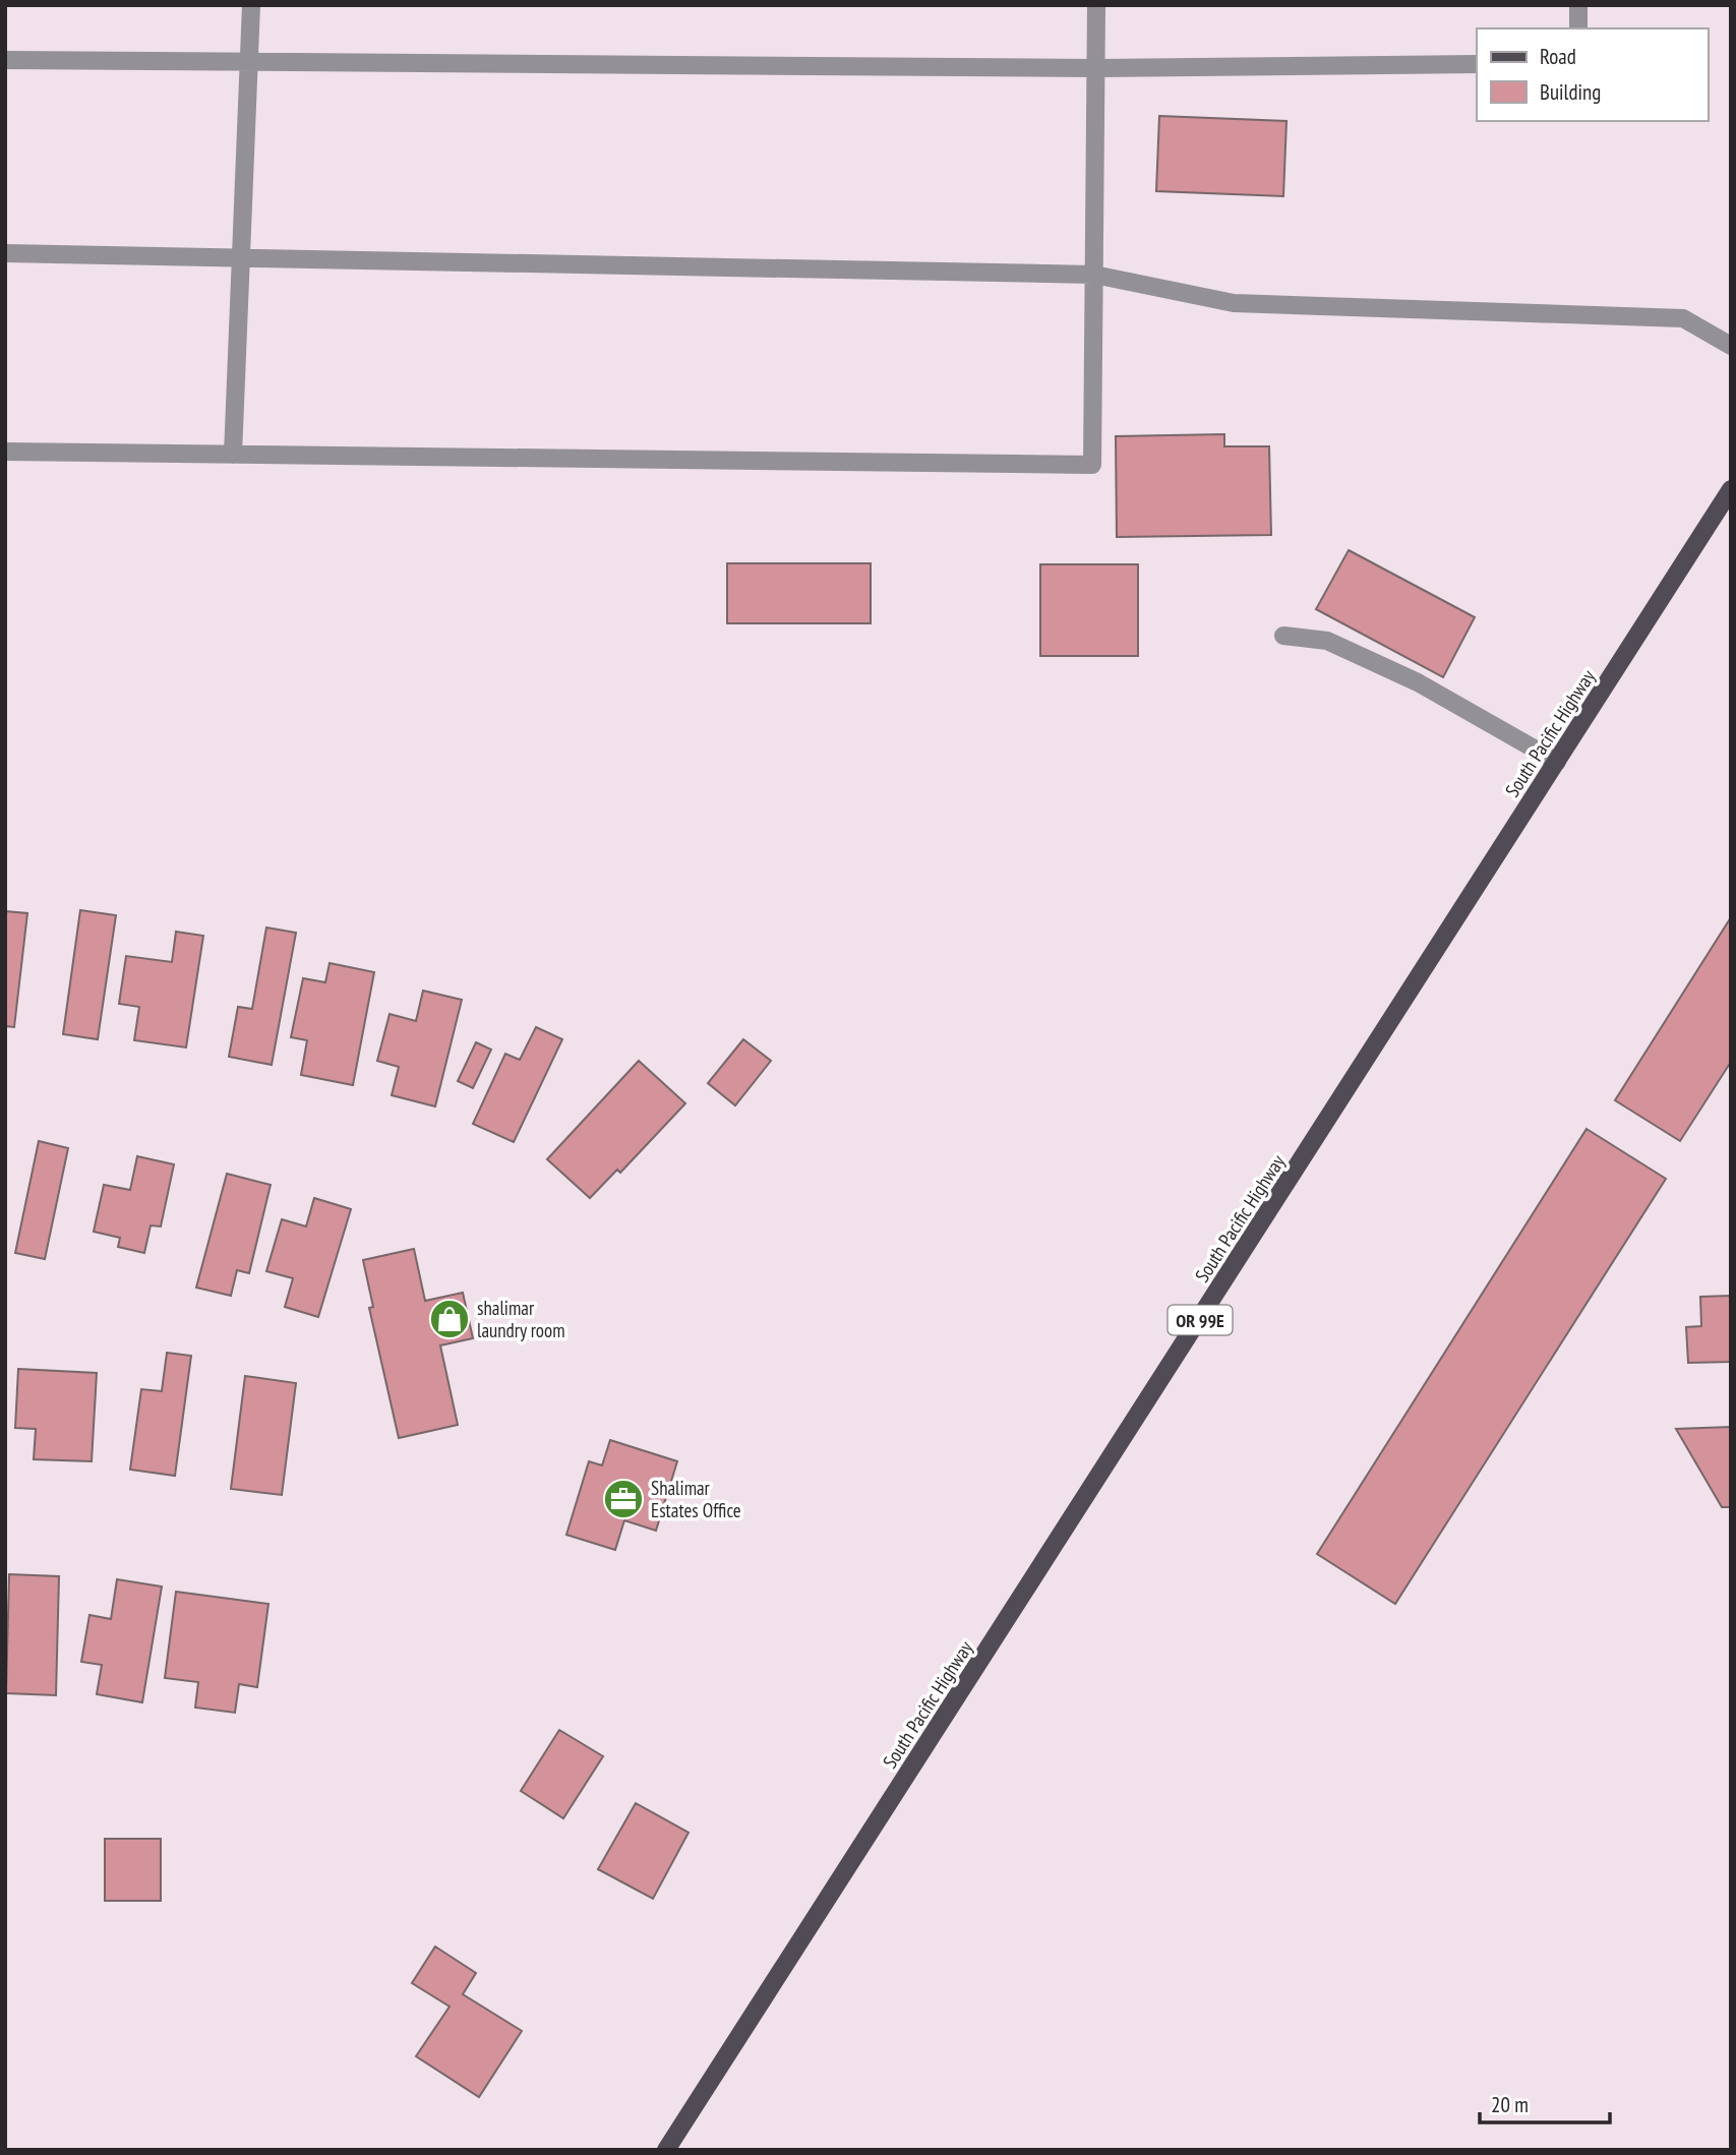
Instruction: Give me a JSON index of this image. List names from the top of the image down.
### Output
{
  "streets": {
    "main road": ["South Pacific Highway", "OR 99E"]
  },
  "places": {
    "shop": ["shalimar laundry room"],
    "office": ["Shalimar Estates Office"]
  },
  "legend": ["Road", "Building"],
  "scale_bar": "20 m"
}
